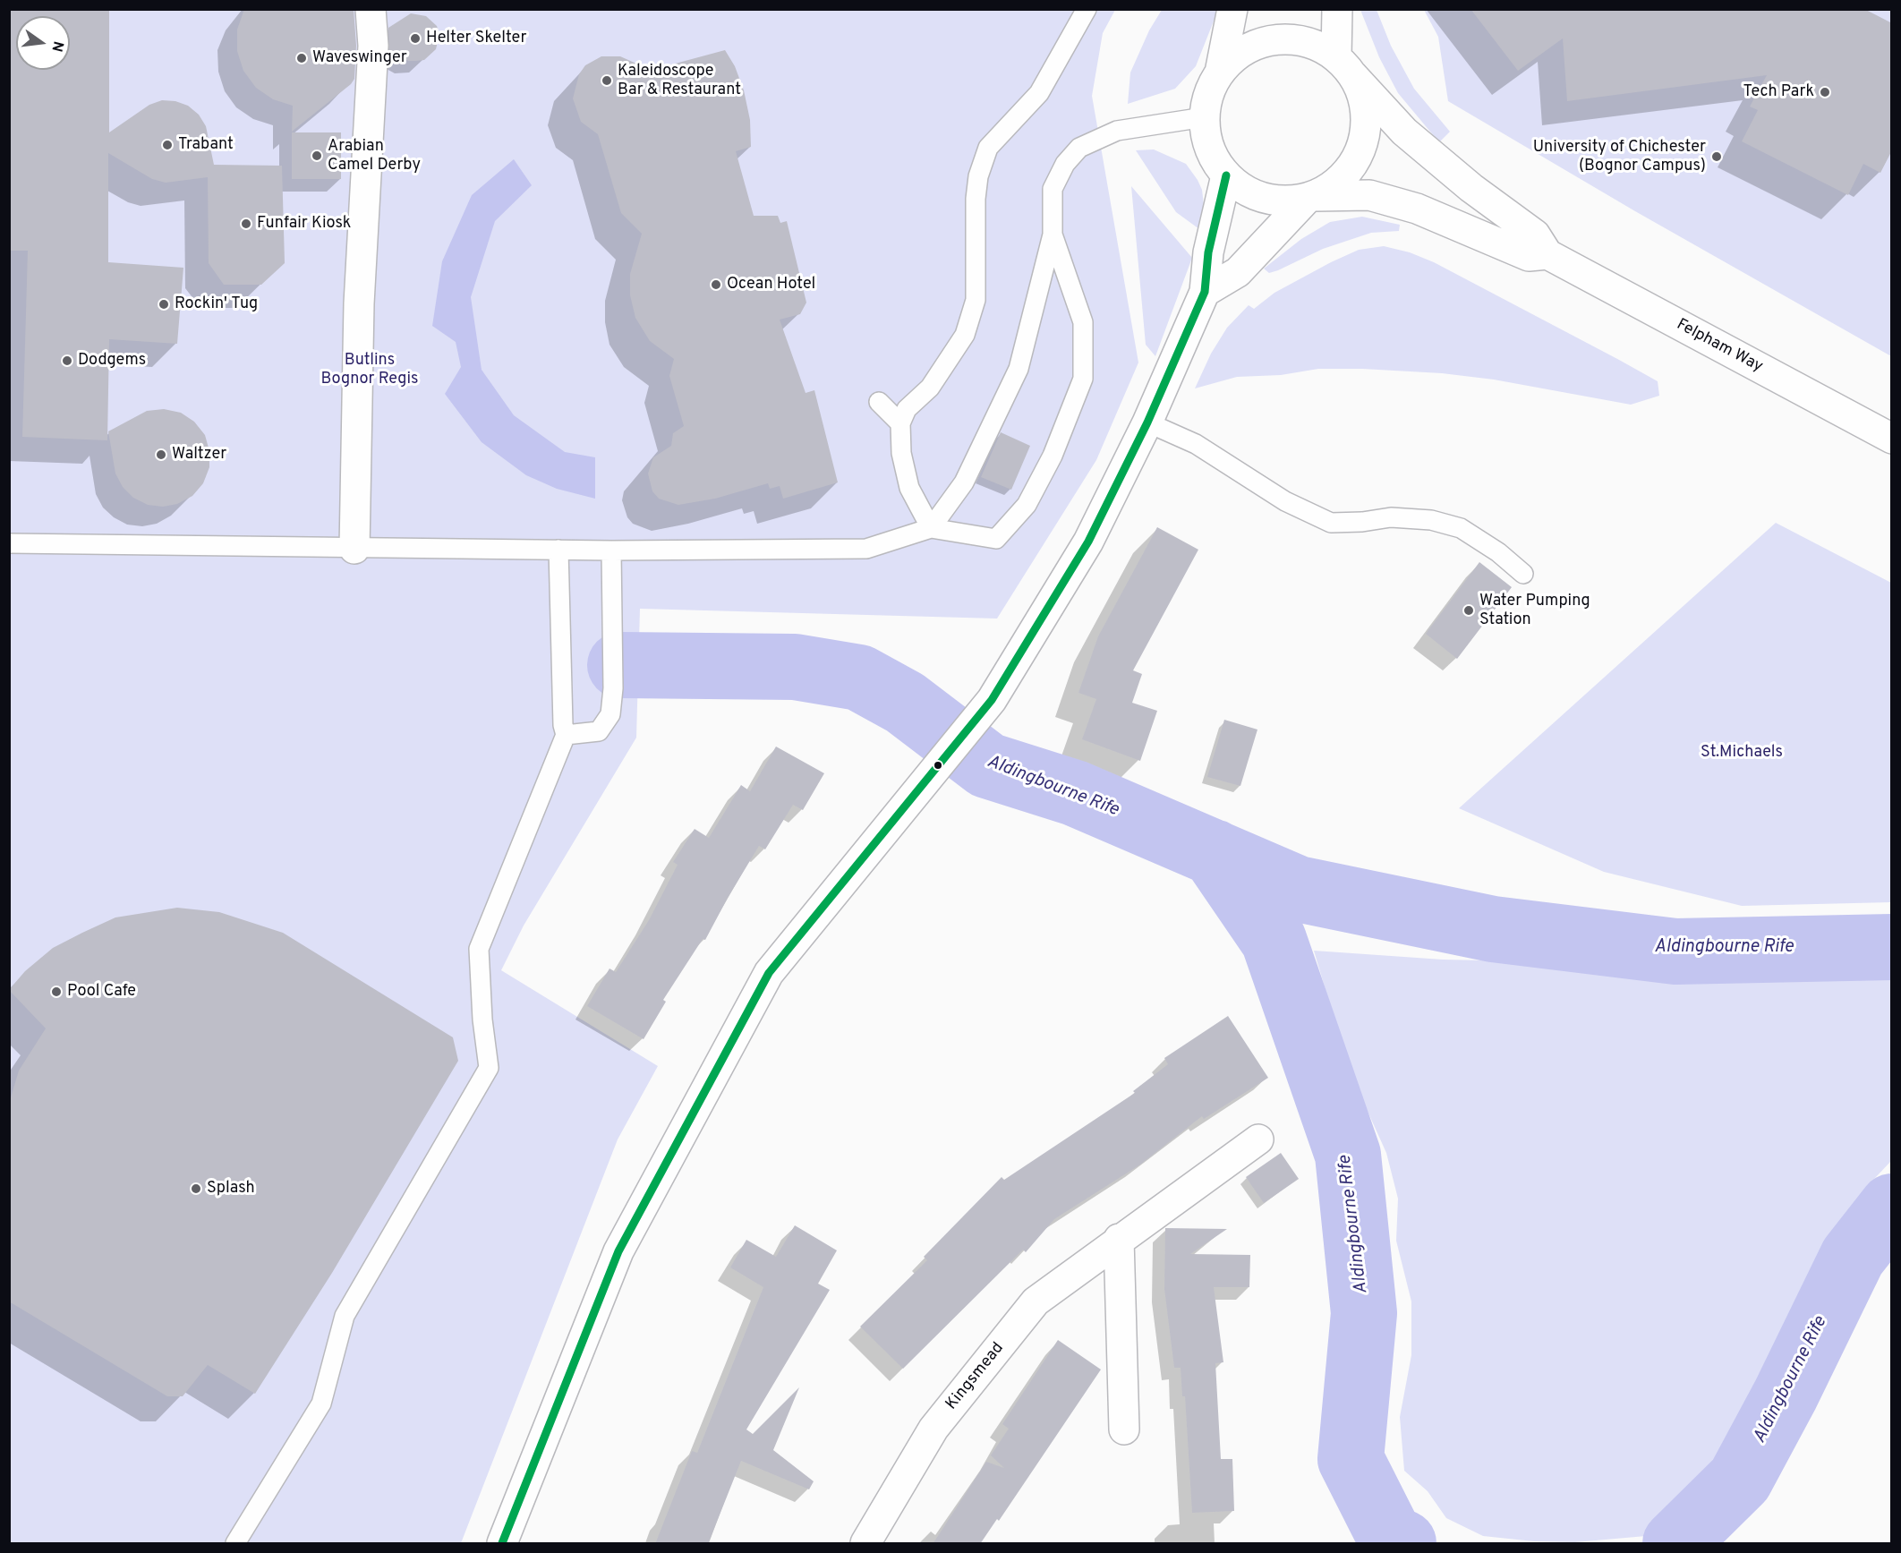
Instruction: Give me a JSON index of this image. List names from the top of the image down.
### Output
{
  "streets": {
    "street": ["Felpham Way", "Kingsmead"]
  },
  "water": ["Aldingbourne Rife"],
  "parks": ["Butlins Bognor Regis", "St.Michaels"],
  "places": [
    "Helter Skelter",
    "Waveswinger",
    "Kaleidoscope Bar & Restaurant",
    "Tech Park",
    "Trabant",
    "Arabian Camel Derby",
    "University of Chichester (Bognor Campus)",
    "Funfair Kiosk",
    "Ocean Hotel",
    "Rockin' Tug",
    "Dodgems",
    "Waltzer",
    "Water Pumping Station",
    "Pool Cafe",
    "Splash"
  ],
  "north": "right"
}
